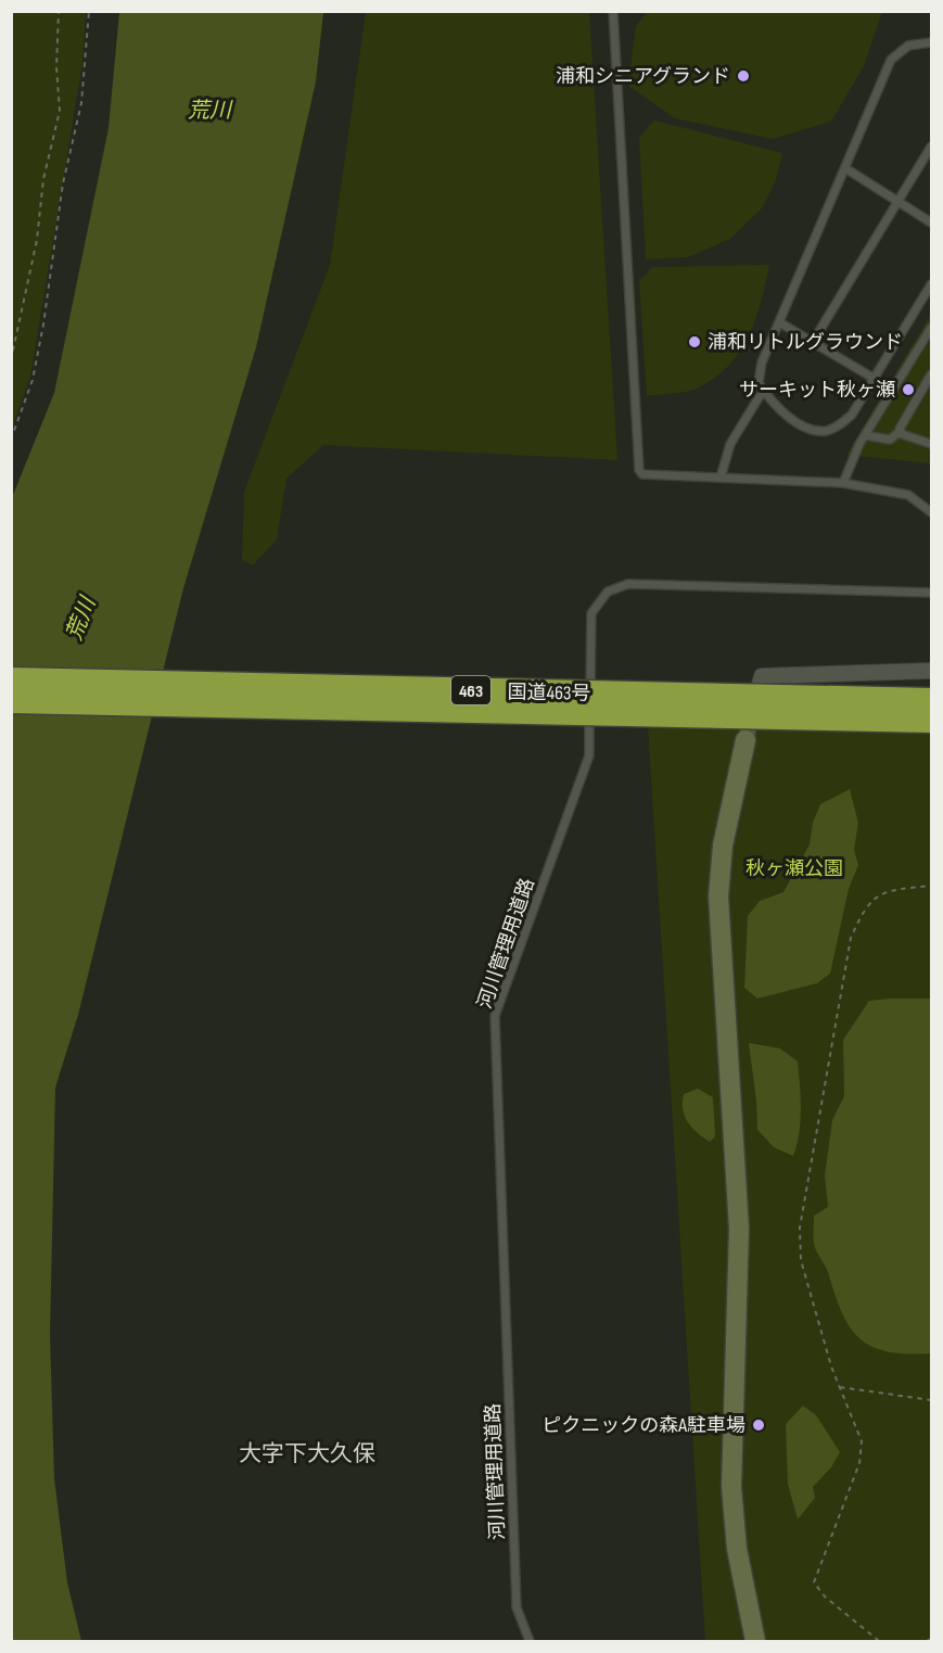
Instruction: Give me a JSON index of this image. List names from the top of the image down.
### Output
{
  "streets": {
    "highway": ["463", "国道463号"],
    "lane": ["河川管理用道路"]
  },
  "districts": ["大字下大久保"],
  "water": ["荒川"],
  "parks": ["秋ヶ瀬公園"],
  "places": [
    "浦和シニアグランド",
    "浦和リトルグラウンド",
    "サーキット秋ヶ瀬",
    "ピクニックの森A駐車場"
  ]
}
